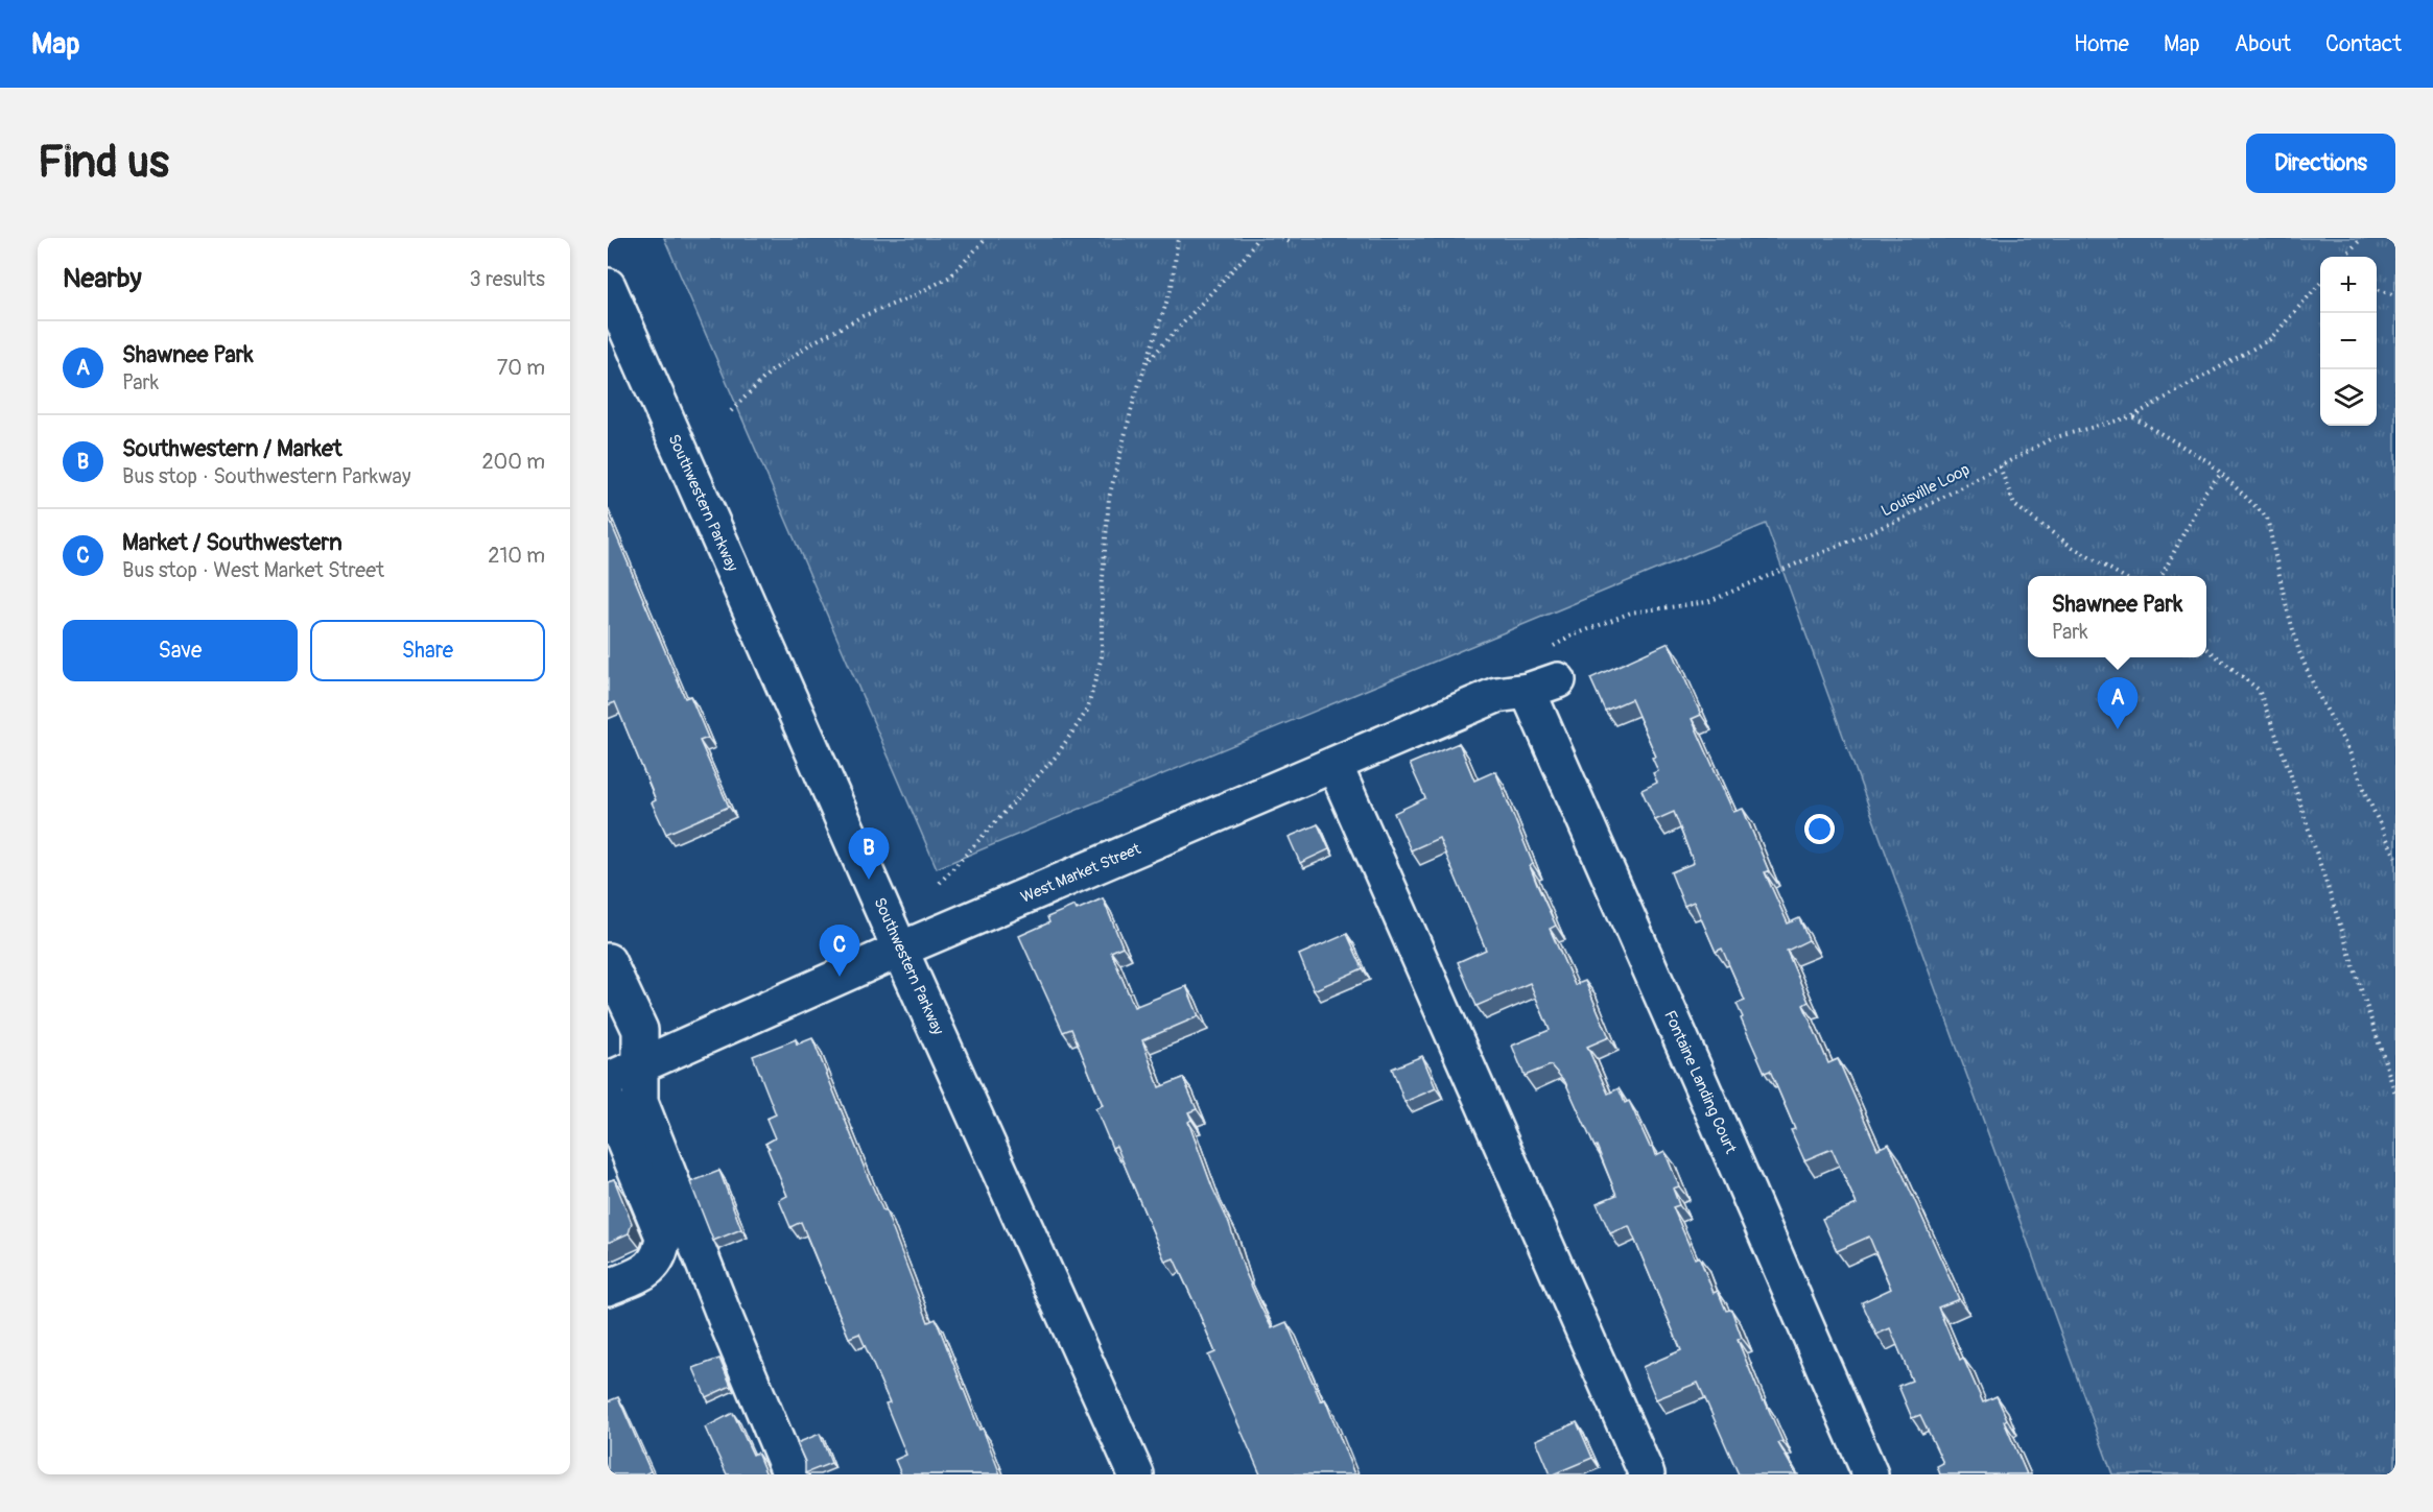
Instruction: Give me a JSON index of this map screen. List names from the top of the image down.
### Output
{
  "streets": {
    "street": ["Southwestern Parkway", "West Market Street", "Fontaine Landing Court"],
    "path": ["Louisville Loop"]
  },
  "crossings": [
    ["Southwestern Parkway", "West Market Street"],
    ["West Market Street", "Fontaine Landing Court"]
  ],
  "page": {
    "header": "Map",
    "nav": [
      "Home",
      "Map",
      "About",
      "Contact"
    ],
    "buttons": [
      "Directions",
      ["Save", "Share"]
    ],
    "title": "Find us",
    "heading": ["Nearby", "3 results"],
    "map_buttons": ["+", "−"],
    "list": [
      {
        "mark": "A",
        "name": "Shawnee Park",
        "note": "Park",
        "value": "70 m"
      },
      {
        "mark": "B",
        "name": "Southwestern / Market",
        "note": "Bus stop · Southwestern Parkway",
        "value": "200 m"
      },
      {
        "mark": "C",
        "name": "Market / Southwestern",
        "note": "Bus stop · West Market Street",
        "value": "210 m"
      }
    ],
    "popup": ["Shawnee Park", "Park"],
    "pins": ["A", "B", "C"]
  }
}
